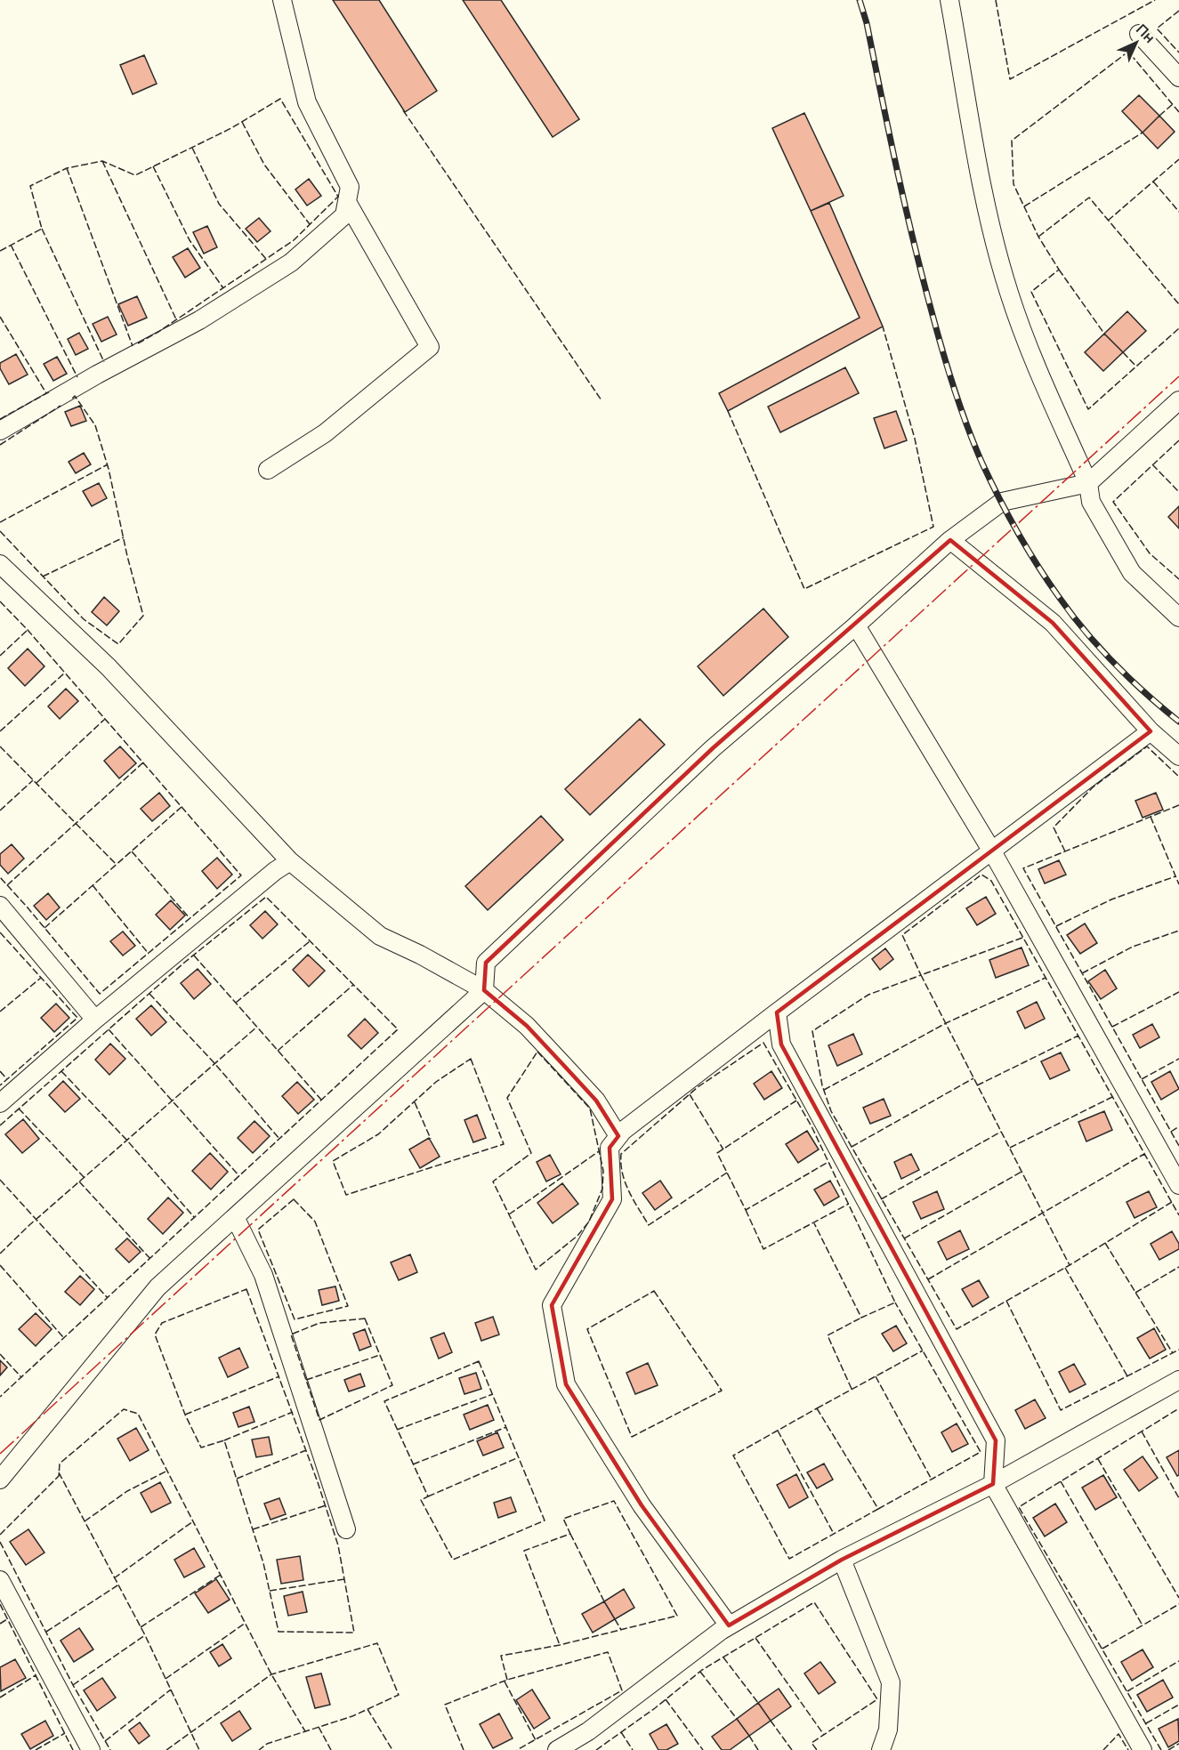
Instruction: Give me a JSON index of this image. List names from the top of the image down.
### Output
{
  "north": "top right"
}
